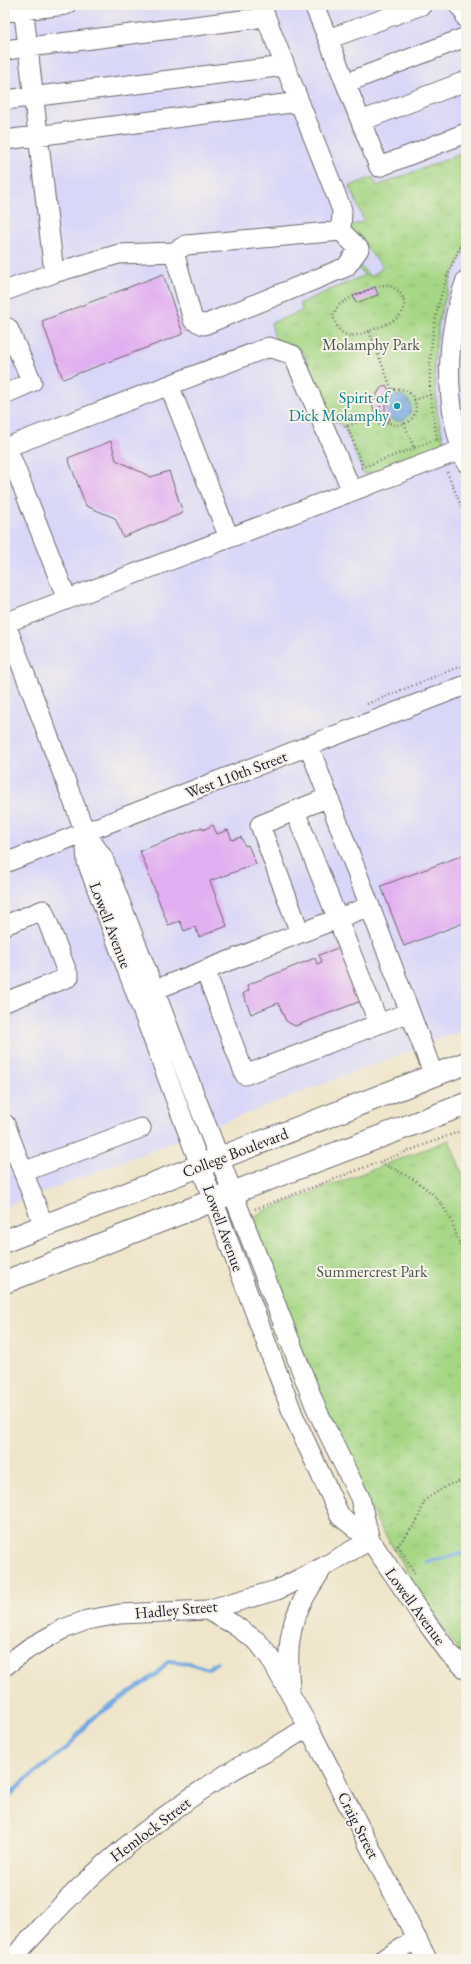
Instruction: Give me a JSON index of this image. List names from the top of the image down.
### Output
{
  "streets": {
    "main road": ["College Boulevard"],
    "street": [
      "West 110th Street",
      "Lowell Avenue",
      "Hadley Street",
      "Craig Street",
      "Hemlock Street"
    ]
  },
  "crossings": [
    ["West 110th Street", "Lowell Avenue"],
    ["Lowell Avenue", "College Boulevard"],
    ["Lowell Avenue", "Hadley Street"],
    ["Hadley Street", "Craig Street"],
    ["Craig Street", "Hemlock Street"]
  ],
  "parks": ["Molamphy Park", "Summercrest Park"],
  "places": ["Spirit of Dick Molamphy"]
}
